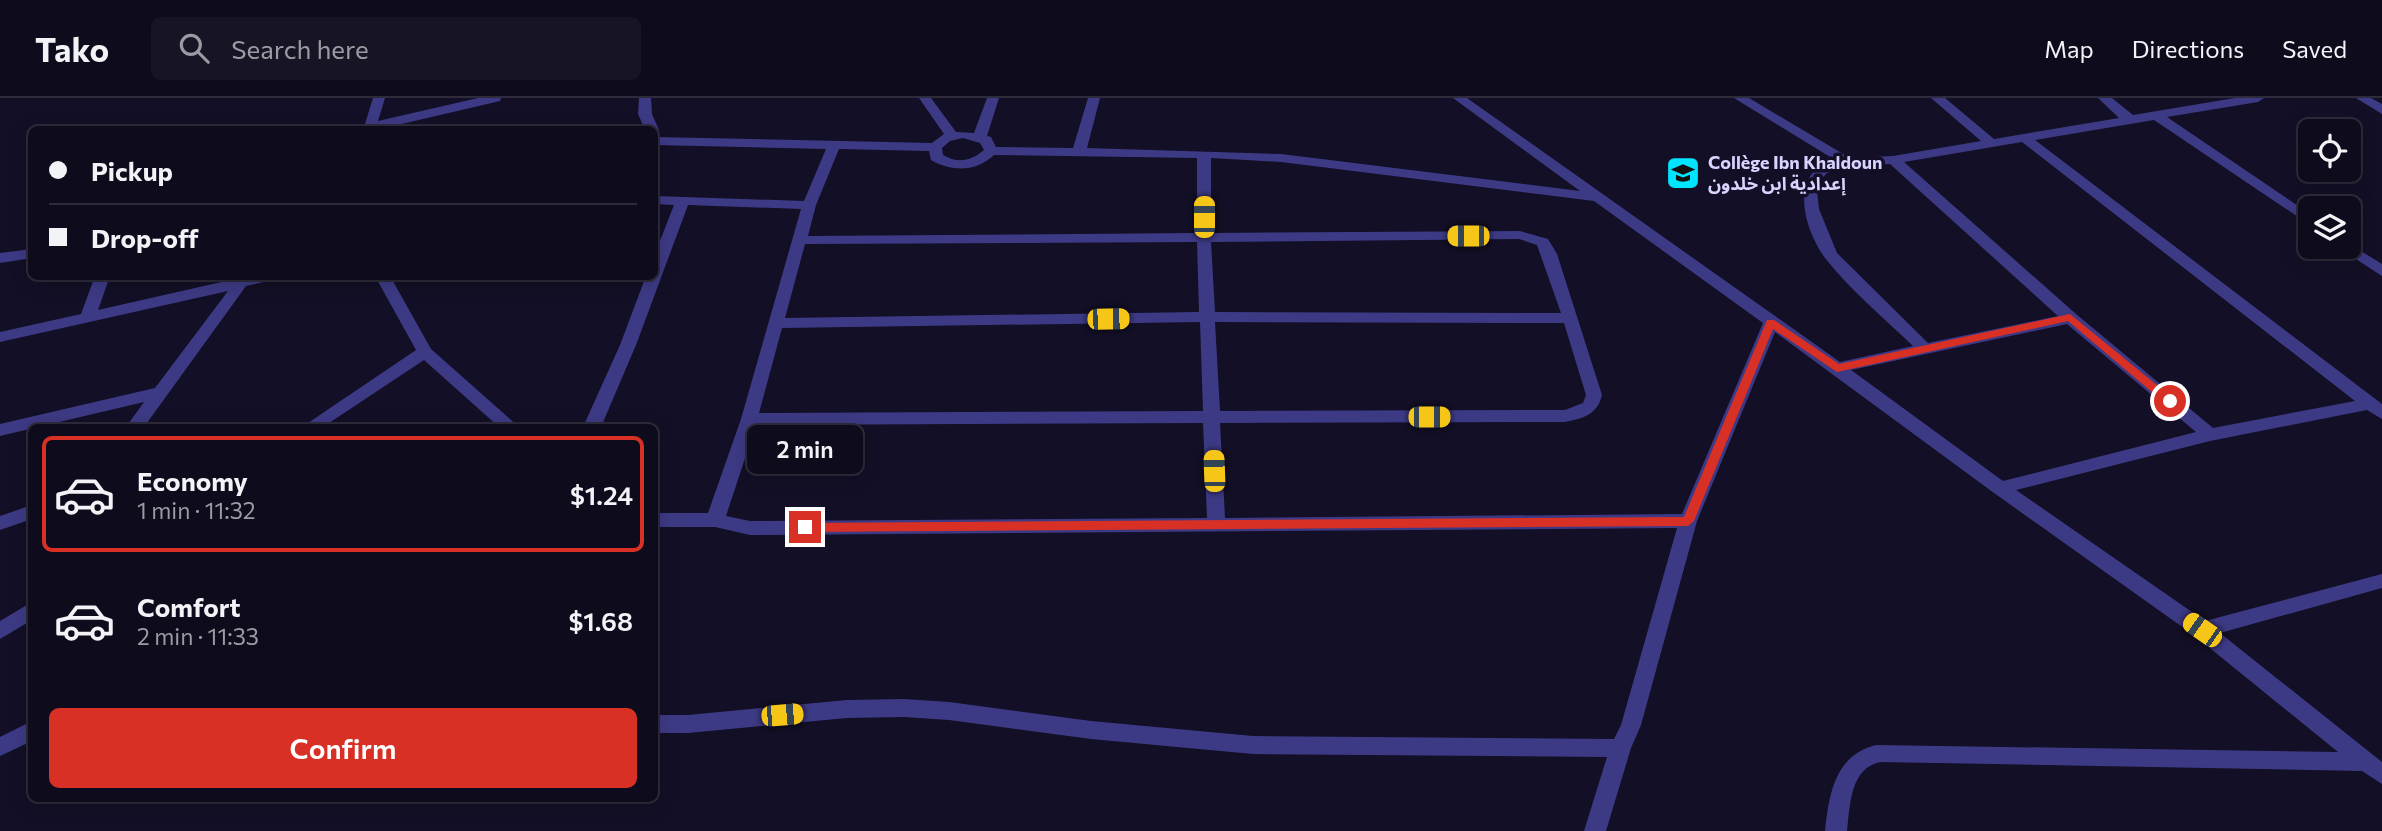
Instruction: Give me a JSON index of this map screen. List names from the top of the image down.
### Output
{
  "places": {
    "school or university": ["Collège Ibn Khaldoun إعدادية ابن خلدون"]
  },
  "page": {
    "header": "Tako",
    "search": "Search here",
    "nav": ["Map", "Directions", "Saved"],
    "banner": ["Pickup", "Drop-off"],
    "bubble": "2 min",
    "list": [
      {
        "name": "Economy",
        "note": "1 min · 11:32",
        "value": "$1.24"
      },
      {
        "name": "Comfort",
        "note": "2 min · 11:33",
        "value": "$1.68"
      }
    ],
    "buttons": "Confirm"
  }
}
